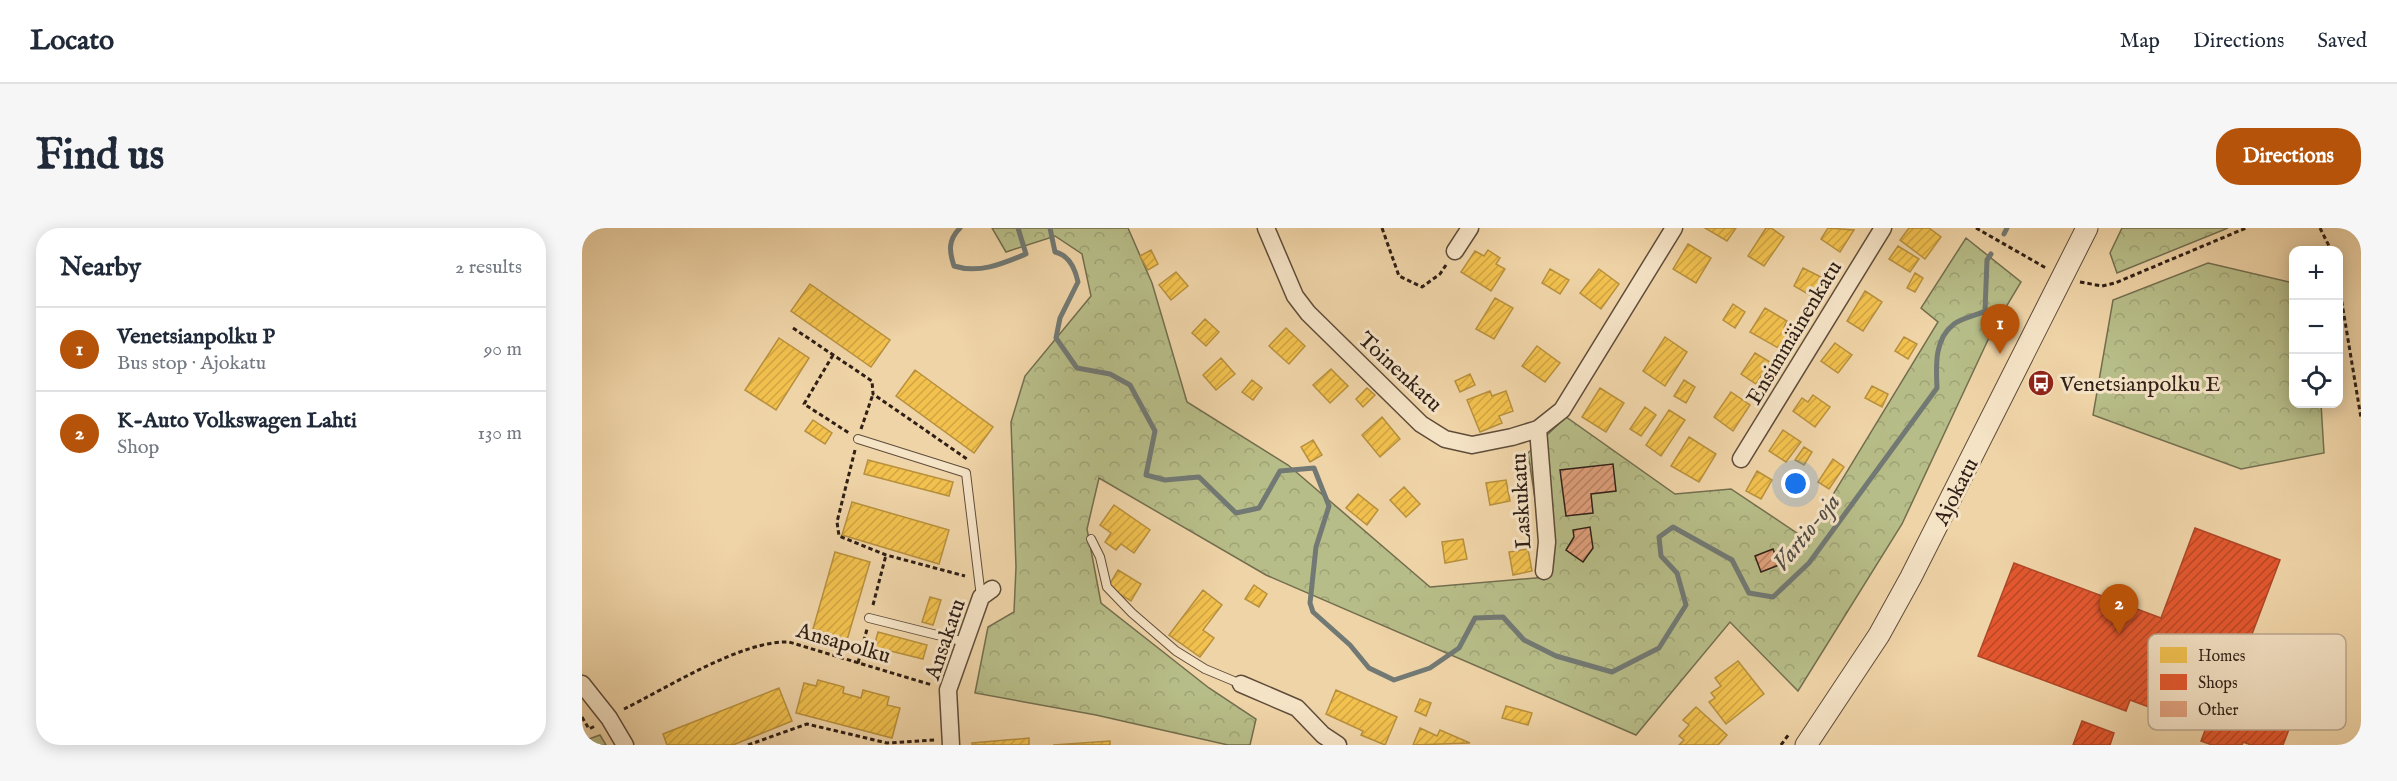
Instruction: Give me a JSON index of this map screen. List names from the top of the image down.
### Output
{
  "streets": {
    "street": [
      "Ensimmäinenkatu",
      "Toinenkatu",
      "Ajokatu",
      "Laskukatu",
      "Ansakatu"
    ],
    "path": ["Ansapolku"]
  },
  "crossings": [
    ["Toinenkatu", "Laskukatu"],
    ["Ansakatu", "Ansapolku"]
  ],
  "water": ["Vartio-oja"],
  "places": {
    "bus stop": ["Venetsianpolku E"]
  },
  "legend": ["Homes", "Shops", "Other"],
  "page": {
    "header": "Locato",
    "nav": ["Map", "Directions", "Saved"],
    "buttons": "Directions",
    "title": "Find us",
    "heading": ["Nearby", "2 results"],
    "map_buttons": ["+", "−"],
    "pins": ["1", "2"],
    "list": [
      {
        "mark": "1",
        "name": "Venetsianpolku P",
        "note": "Bus stop · Ajokatu",
        "value": "90 m"
      },
      {
        "mark": "2",
        "name": "K-Auto Volkswagen Lahti",
        "note": "Shop",
        "value": "130 m"
      }
    ]
  }
}
